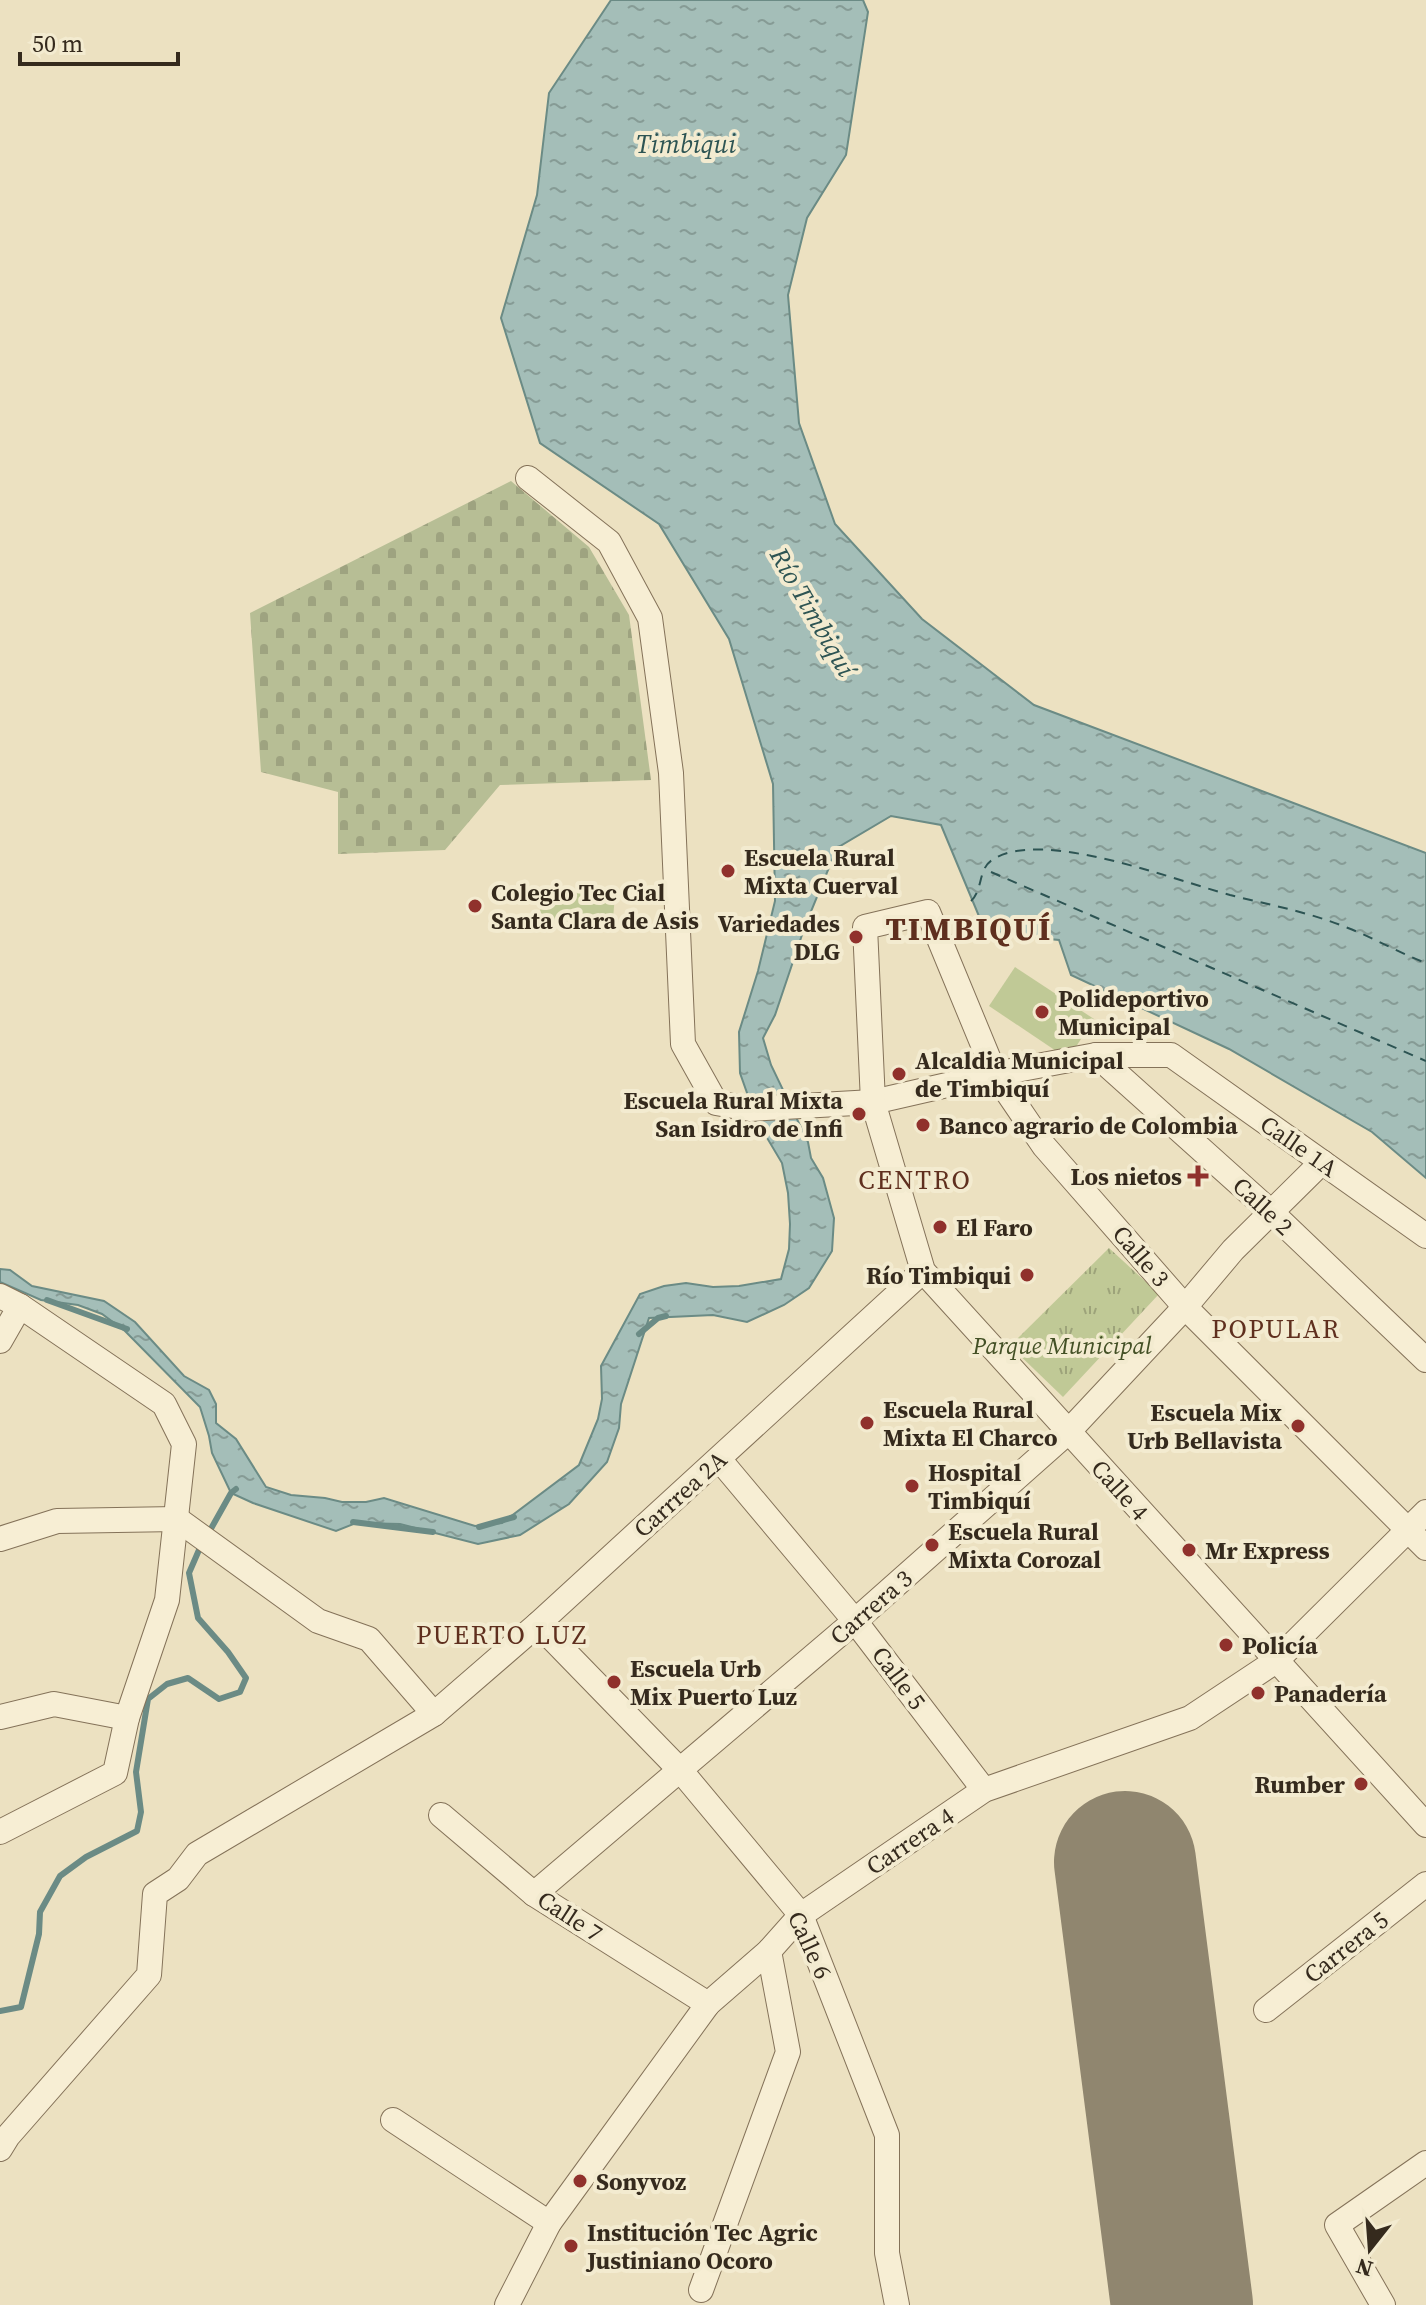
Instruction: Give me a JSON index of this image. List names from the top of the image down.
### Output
{
  "streets": {
    "street": [
      "Calle 1A",
      "Calle 2",
      "Calle 3",
      "Calle 4",
      "Carrrea 2A",
      "Carrera 3",
      "Calle 5",
      "Carrera 4",
      "Calle 7",
      "Calle 6",
      "Carrera 5"
    ]
  },
  "crossings": [
    ["Calle 1A", "Calle 2"],
    ["Calle 1A", "Carrera 3"],
    ["Calle 2", "Carrera 3"],
    ["Calle 3", "Calle 4"],
    ["Calle 3", "Carrera 3"],
    ["Calle 3", "Carrera 4"],
    ["Calle 4", "Carrrea 2A"],
    ["Calle 4", "Carrera 3"],
    ["Calle 4", "Carrera 4"],
    ["Carrrea 2A", "Calle 5"],
    ["Carrrea 2A", "Calle 6"],
    ["Carrera 3", "Calle 5"],
    ["Carrera 3", "Calle 7"],
    ["Carrera 3", "Calle 6"],
    ["Calle 5", "Carrera 4"],
    ["Carrera 4", "Calle 7"],
    ["Carrera 4", "Calle 6"]
  ],
  "districts": [
    "TIMBIQUÍ",
    "CENTRO",
    "POPULAR",
    "PUERTO LUZ"
  ],
  "water": ["Timbiqui", "Río Timbiquí"],
  "parks": ["Parque Municipal"],
  "places": {
    "other": [
      "Escuela Rural Mixta Cuerval",
      "Colegio Tec Cial Santa Clara de Asis",
      "Variedades DLG",
      "Polideportivo Municipal",
      "Alcaldia Municipal de Timbiquí",
      "Escuela Rural Mixta San Isidro de Infi",
      "Banco agrario de Colombia",
      "El Faro",
      "Río Timbiqui",
      "Escuela Rural Mixta El Charco",
      "Escuela Mix Urb Bellavista",
      "Hospital Timbiquí",
      "Escuela Rural Mixta Corozal",
      "Mr Express",
      "Policía",
      "Escuela Urb Mix Puerto Luz",
      "Panadería",
      "Rumber",
      "Sonyvoz",
      "Institución Tec Agric Justiniano Ocoro"
    ],
    "health": ["Los nietos"]
  },
  "scale_bar": "50 m",
  "north": "bottom"
}
